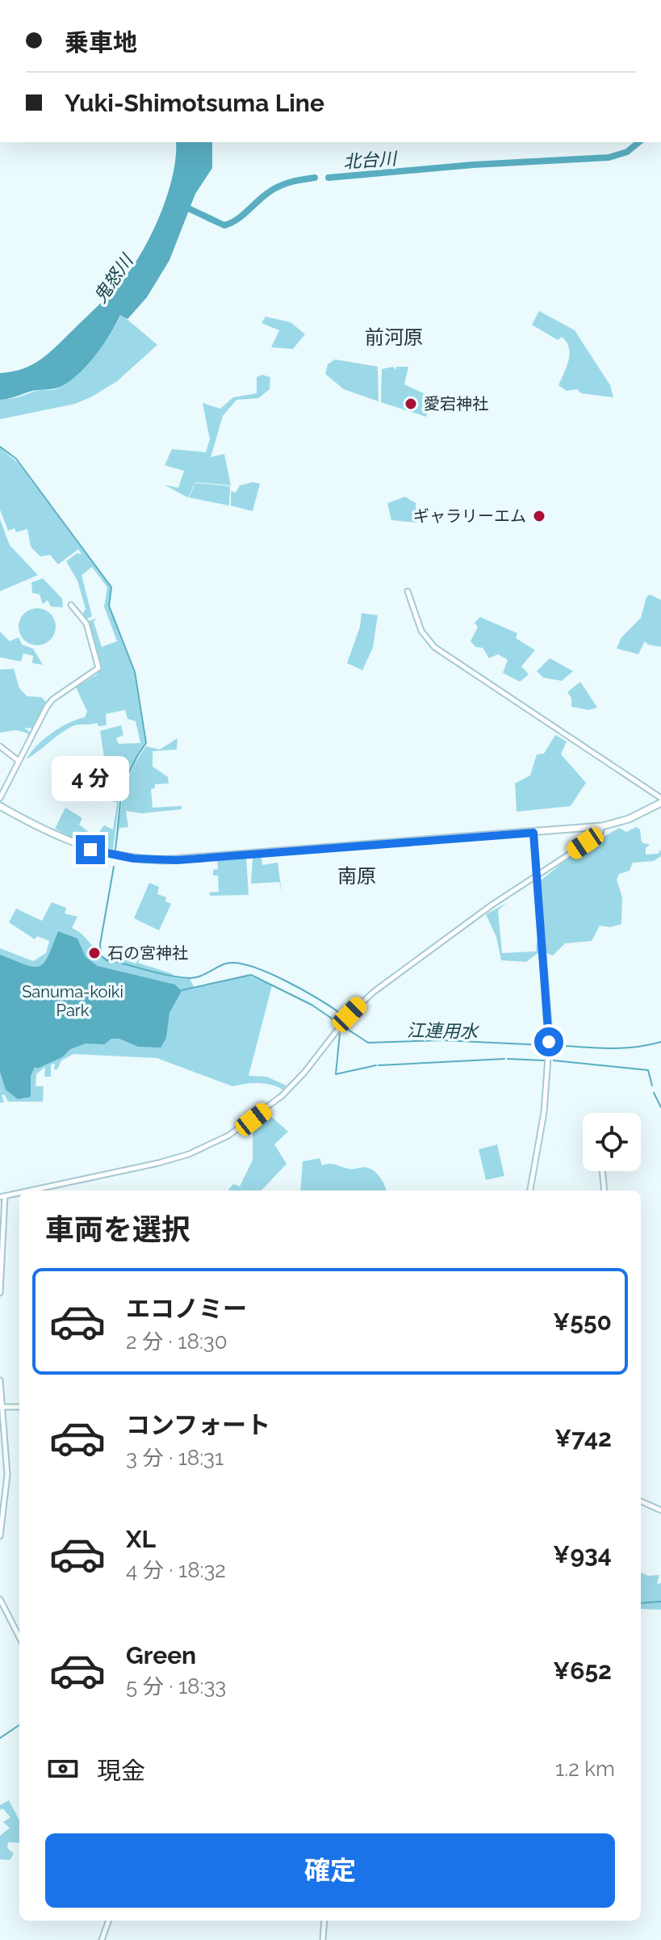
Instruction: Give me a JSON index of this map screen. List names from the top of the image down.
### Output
{
  "districts": ["前河原", "南原"],
  "water": ["北台川", "鬼怒川", "江連用水"],
  "parks": ["Sanuma-koiki Park"],
  "places": ["愛宕神社", "ギャラリーエム", "石の宮神社"],
  "page": {
    "banner": ["乗車地", "Yuki-Shimotsuma Line"],
    "bubble": "4 分",
    "heading": "車両を選択",
    "list": [
      {
        "name": "エコノミー",
        "note": "2 分 · 18:30",
        "value": "¥550"
      },
      {
        "name": "コンフォート",
        "note": "3 分 · 18:31",
        "value": "¥742"
      },
      {
        "name": "XL",
        "note": "4 分 · 18:32",
        "value": "¥934"
      },
      {
        "name": "Green",
        "note": "5 分 · 18:33",
        "value": "¥652"
      }
    ],
    "pay": ["現金", "1.2 km"],
    "buttons": "確定"
  }
}
